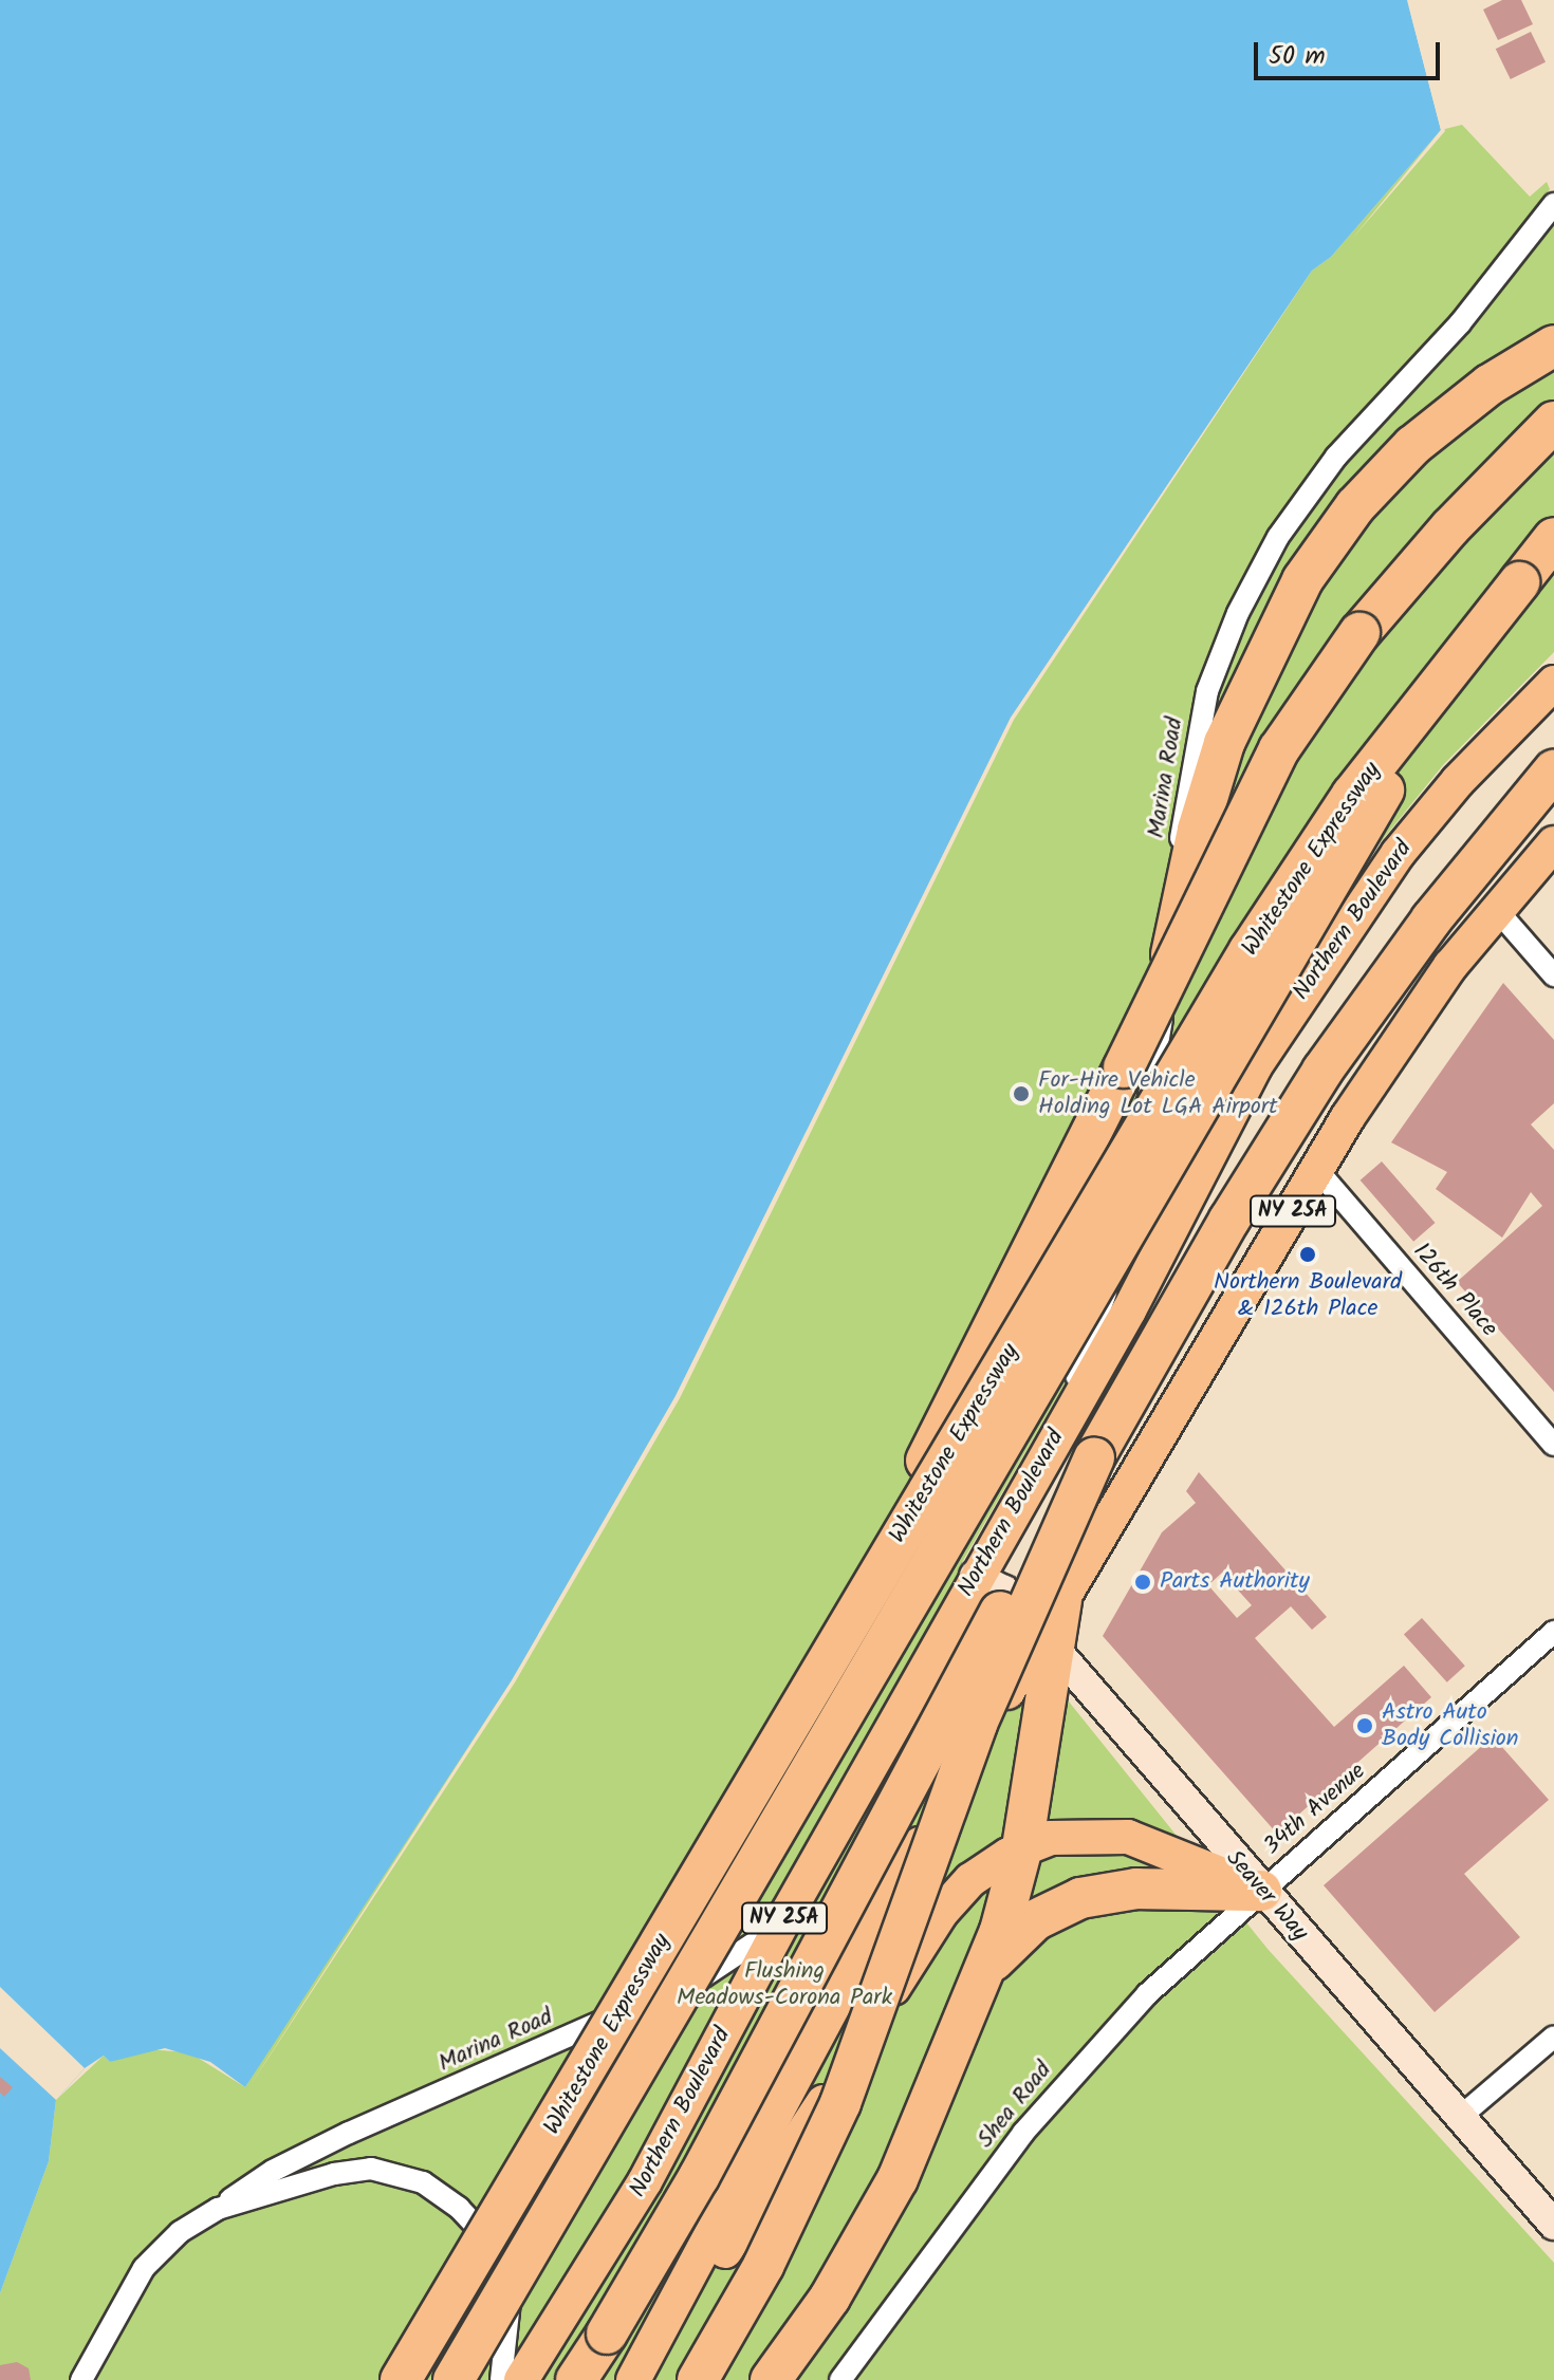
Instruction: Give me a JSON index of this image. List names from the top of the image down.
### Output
{
  "streets": {
    "highway": ["Whitestone Expressway"],
    "main road": ["Northern Boulevard", "NY 25A", "Seaver Way"],
    "street": [
      "Marina Road",
      "126th Place",
      "34th Avenue",
      "Shea Road"
    ]
  },
  "crossings": [
    ["Marina Road", "Northern Boulevard"],
    ["Northern Boulevard", "Seaver Way"],
    ["NY 25A", "126th Place"],
    ["NY 25A", "Seaver Way"],
    ["34th Avenue", "Seaver Way"],
    ["34th Avenue", "Shea Road"],
    ["Seaver Way", "Shea Road"]
  ],
  "parks": ["Flushing Meadows-Corona Park"],
  "places": [
    "For-Hire Vehicle Holding Lot LGA Airport",
    "Northern Boulevard & 126th Place",
    "Parts Authority",
    "Astro Auto Body Collision"
  ],
  "scale_bar": "50 m"
}
